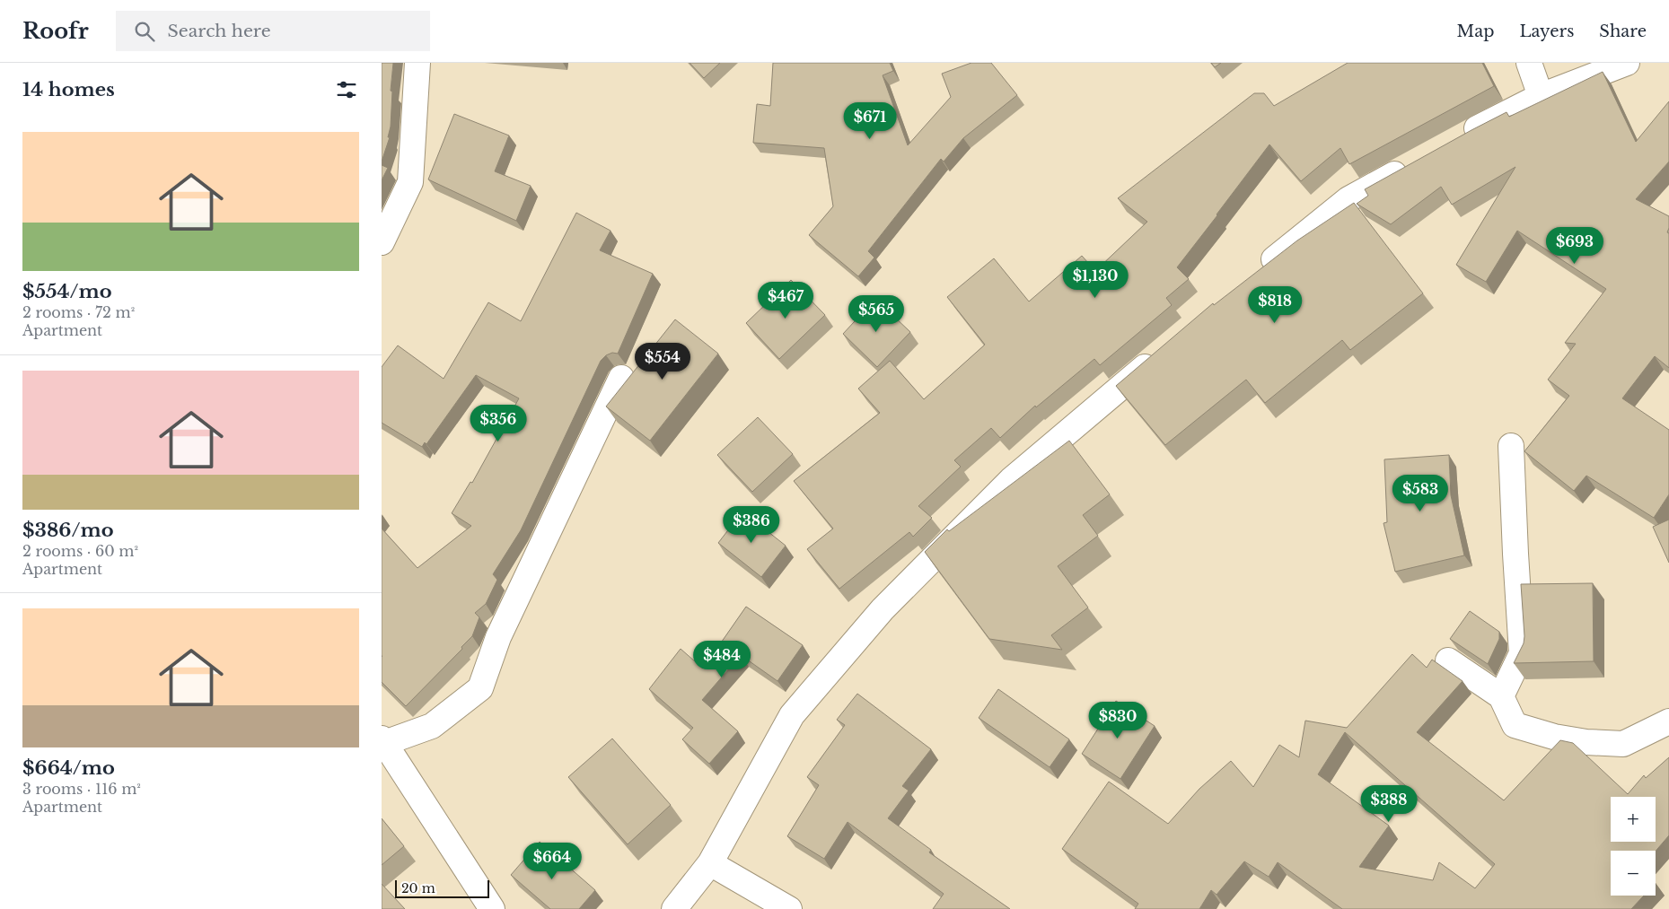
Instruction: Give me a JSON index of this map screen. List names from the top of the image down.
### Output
{
  "scale_bar": "20 m",
  "page": {
    "header": "Roofr",
    "search": "Search here",
    "nav": ["Map", "Layers", "Share"],
    "heading": "14 homes",
    "price": [
      "$671",
      "$693",
      "$1,130",
      "$467",
      "$818",
      "$565",
      "$554",
      "$356",
      "$583",
      "$386",
      "$484",
      "$830",
      "$388",
      "$664"
    ],
    "list": [
      {
        "name": "$554/mo",
        "note": "2 rooms · 72 m² · Apartment"
      },
      {
        "name": "$386/mo",
        "note": "2 rooms · 60 m² · Apartment"
      },
      {
        "name": "$664/mo",
        "note": "3 rooms · 116 m² · Apartment"
      }
    ],
    "map_buttons": ["+", "−"],
    "scale": "20 m"
  }
}
